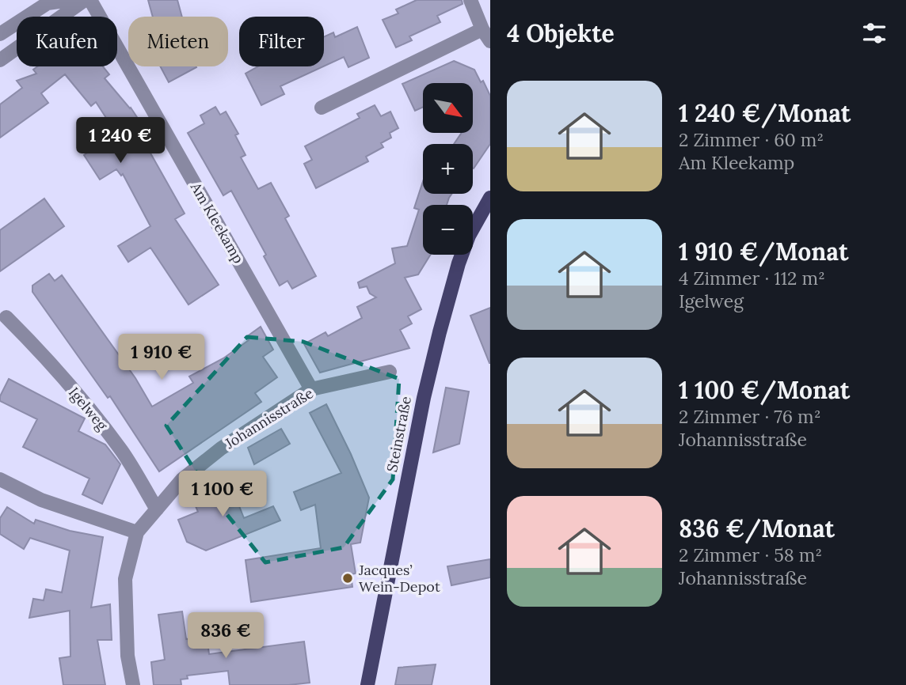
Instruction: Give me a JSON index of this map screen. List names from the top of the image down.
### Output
{
  "streets": {
    "main road": ["Steinstraße"],
    "street": ["Am Kleekamp", "Igelweg", "Johannisstraße"]
  },
  "crossings": [
    ["Am Kleekamp", "Johannisstraße"],
    ["Igelweg", "Johannisstraße"]
  ],
  "places": ["Jacques’ Wein-Depot"],
  "north": "bottom right",
  "page": {
    "heading": "4 Objekte",
    "chip": ["Kaufen", "Mieten", "Filter"],
    "list": [
      {
        "name": "1 240 €/Monat",
        "note": "2 Zimmer · 60 m² · Am Kleekamp"
      },
      {
        "name": "1 910 €/Monat",
        "note": "4 Zimmer · 112 m² · Igelweg"
      },
      {
        "name": "1 100 €/Monat",
        "note": "2 Zimmer · 76 m² · Johannisstraße"
      },
      {
        "name": "836 €/Monat",
        "note": "2 Zimmer · 58 m² · Johannisstraße"
      }
    ],
    "map_buttons": ["+", "−"],
    "price": [
      "1 240 €",
      "1 910 €",
      "1 100 €",
      "836 €"
    ]
  }
}
